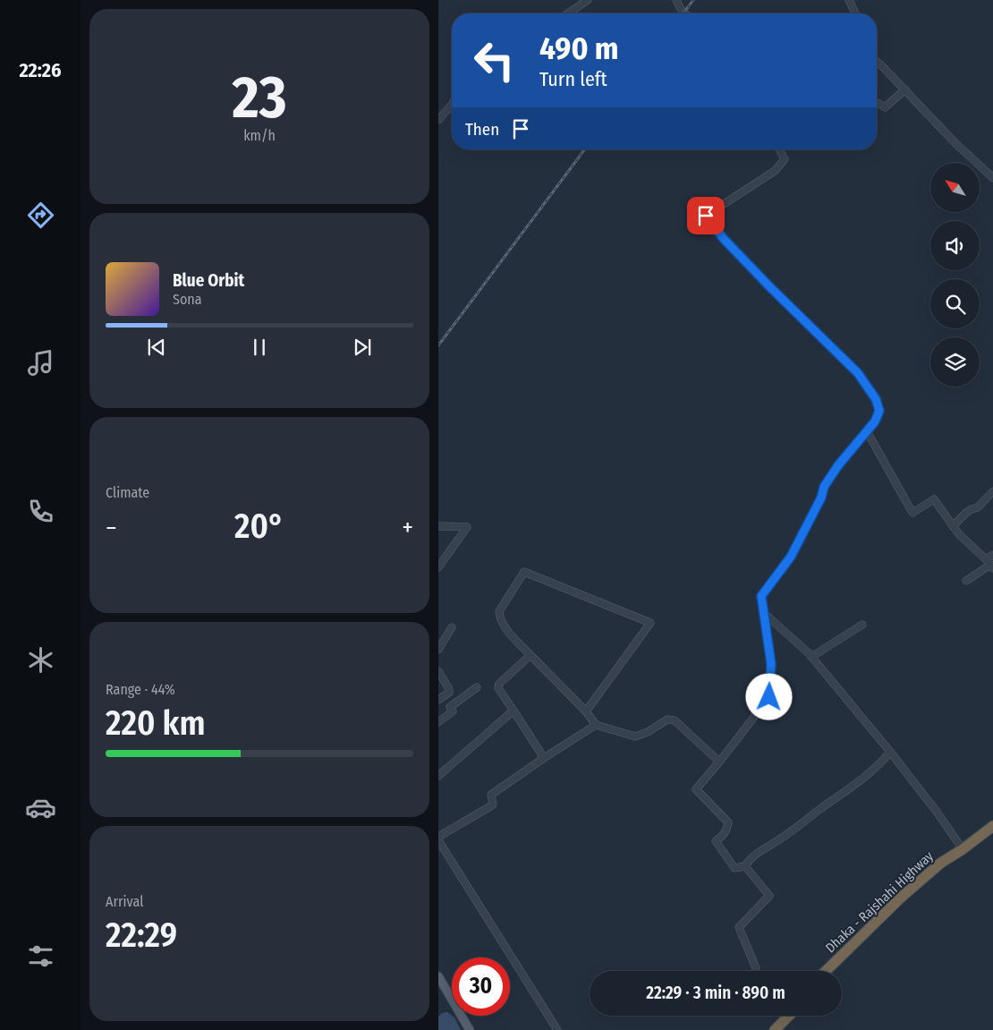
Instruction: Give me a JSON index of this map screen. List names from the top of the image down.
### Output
{
  "streets": {
    "highway": ["Dhaka - Rajshahi Highway"]
  },
  "north": "top left",
  "page": {
    "tabs": "22:26",
    "tile": [
      ["23", "km/h"],
      "Climate",
      ["Range · 44%", "220 km"],
      ["Arrival", "22:29"]
    ],
    "turn": ["490 m", "Turn left"],
    "then": "Then",
    "song": ["Blue Orbit", "Sona"],
    "heat": ["−", "20°", "+"],
    "limit": "30",
    "trip": "22:29 · 3 min · 890 m"
  }
}
